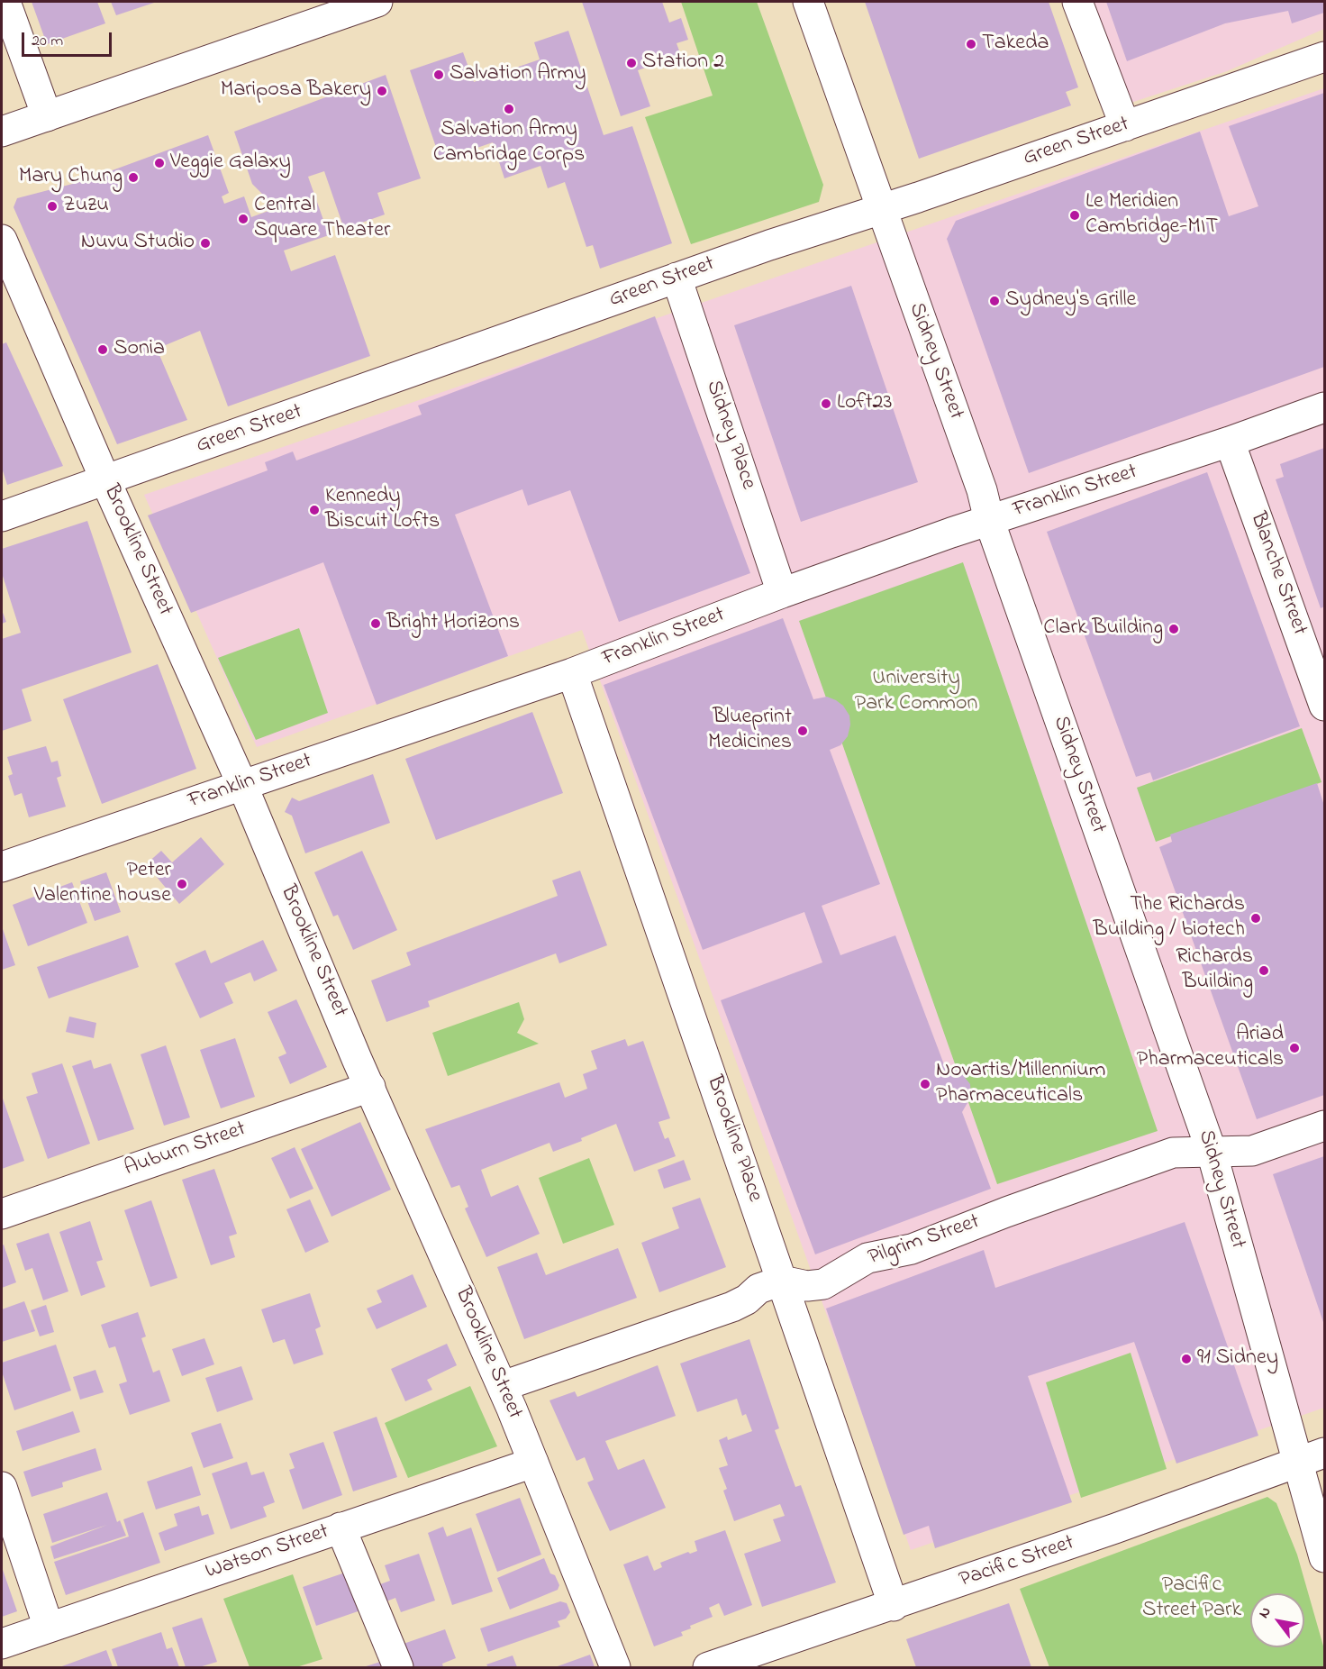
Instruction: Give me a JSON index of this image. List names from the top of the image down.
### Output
{
  "streets": {
    "street": [
      "Green Street",
      "Sidney Street",
      "Sidney Place",
      "Franklin Street",
      "Brookline Street",
      "Blanche Street",
      "Brookline Place",
      "Auburn Street",
      "Pilgrim Street",
      "Watson Street",
      "Pacific Street"
    ]
  },
  "crossings": [
    ["Green Street", "Sidney Street"],
    ["Green Street", "Sidney Place"],
    ["Green Street", "Brookline Street"],
    ["Sidney Street", "Franklin Street"],
    ["Sidney Street", "Pilgrim Street"],
    ["Sidney Street", "Pacific Street"],
    ["Sidney Place", "Franklin Street"],
    ["Franklin Street", "Brookline Street"],
    ["Franklin Street", "Blanche Street"],
    ["Franklin Street", "Brookline Place"],
    ["Brookline Street", "Auburn Street"],
    ["Brookline Street", "Watson Street"],
    ["Brookline Place", "Pilgrim Street"],
    ["Brookline Place", "Pacific Street"]
  ],
  "parks": ["University Park Common", "Pacific Street Park"],
  "places": [
    "Takeda",
    "Station 2",
    "Salvation Army",
    "Mariposa Bakery",
    "Salvation Army Cambridge Corps",
    "Veggie Galaxy",
    "Mary Chung",
    "Zuzu",
    "Le Meridien Cambridge-MIT",
    "Central Square Theater",
    "Nuvu Studio",
    "Sydney's Grille",
    "Sonia",
    "Loft23",
    "Kennedy Biscuit Lofts",
    "Bright Horizons",
    "Clark Building",
    "Blueprint Medicines",
    "Peter Valentine house",
    "The Richards Building / biotech",
    "Richards Building",
    "Ariad Pharmaceuticals",
    "Novartis/Millennium Pharmaceuticals",
    "91 Sidney"
  ],
  "scale_bar": "20 m",
  "north": "top left"
}
